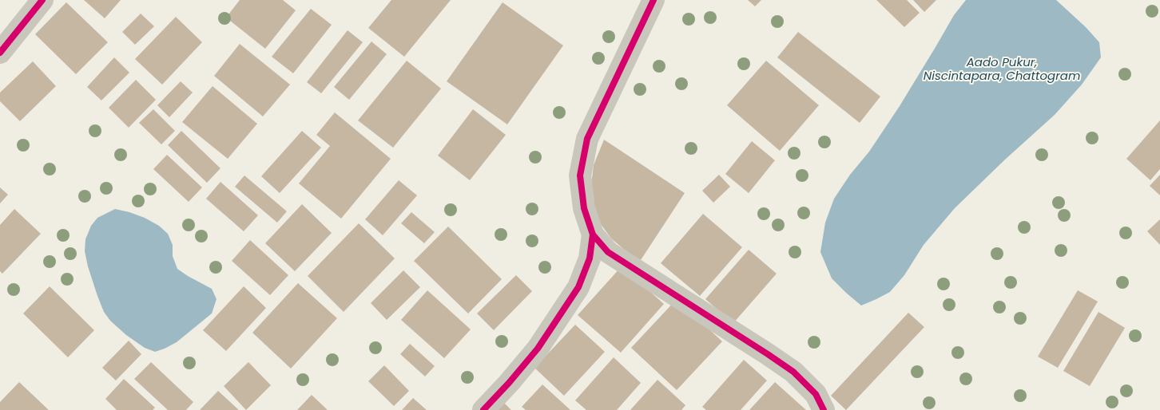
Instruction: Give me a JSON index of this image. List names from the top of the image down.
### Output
{
  "water": ["Aado Pukur, Niscintapara, Chattogram"]
}
